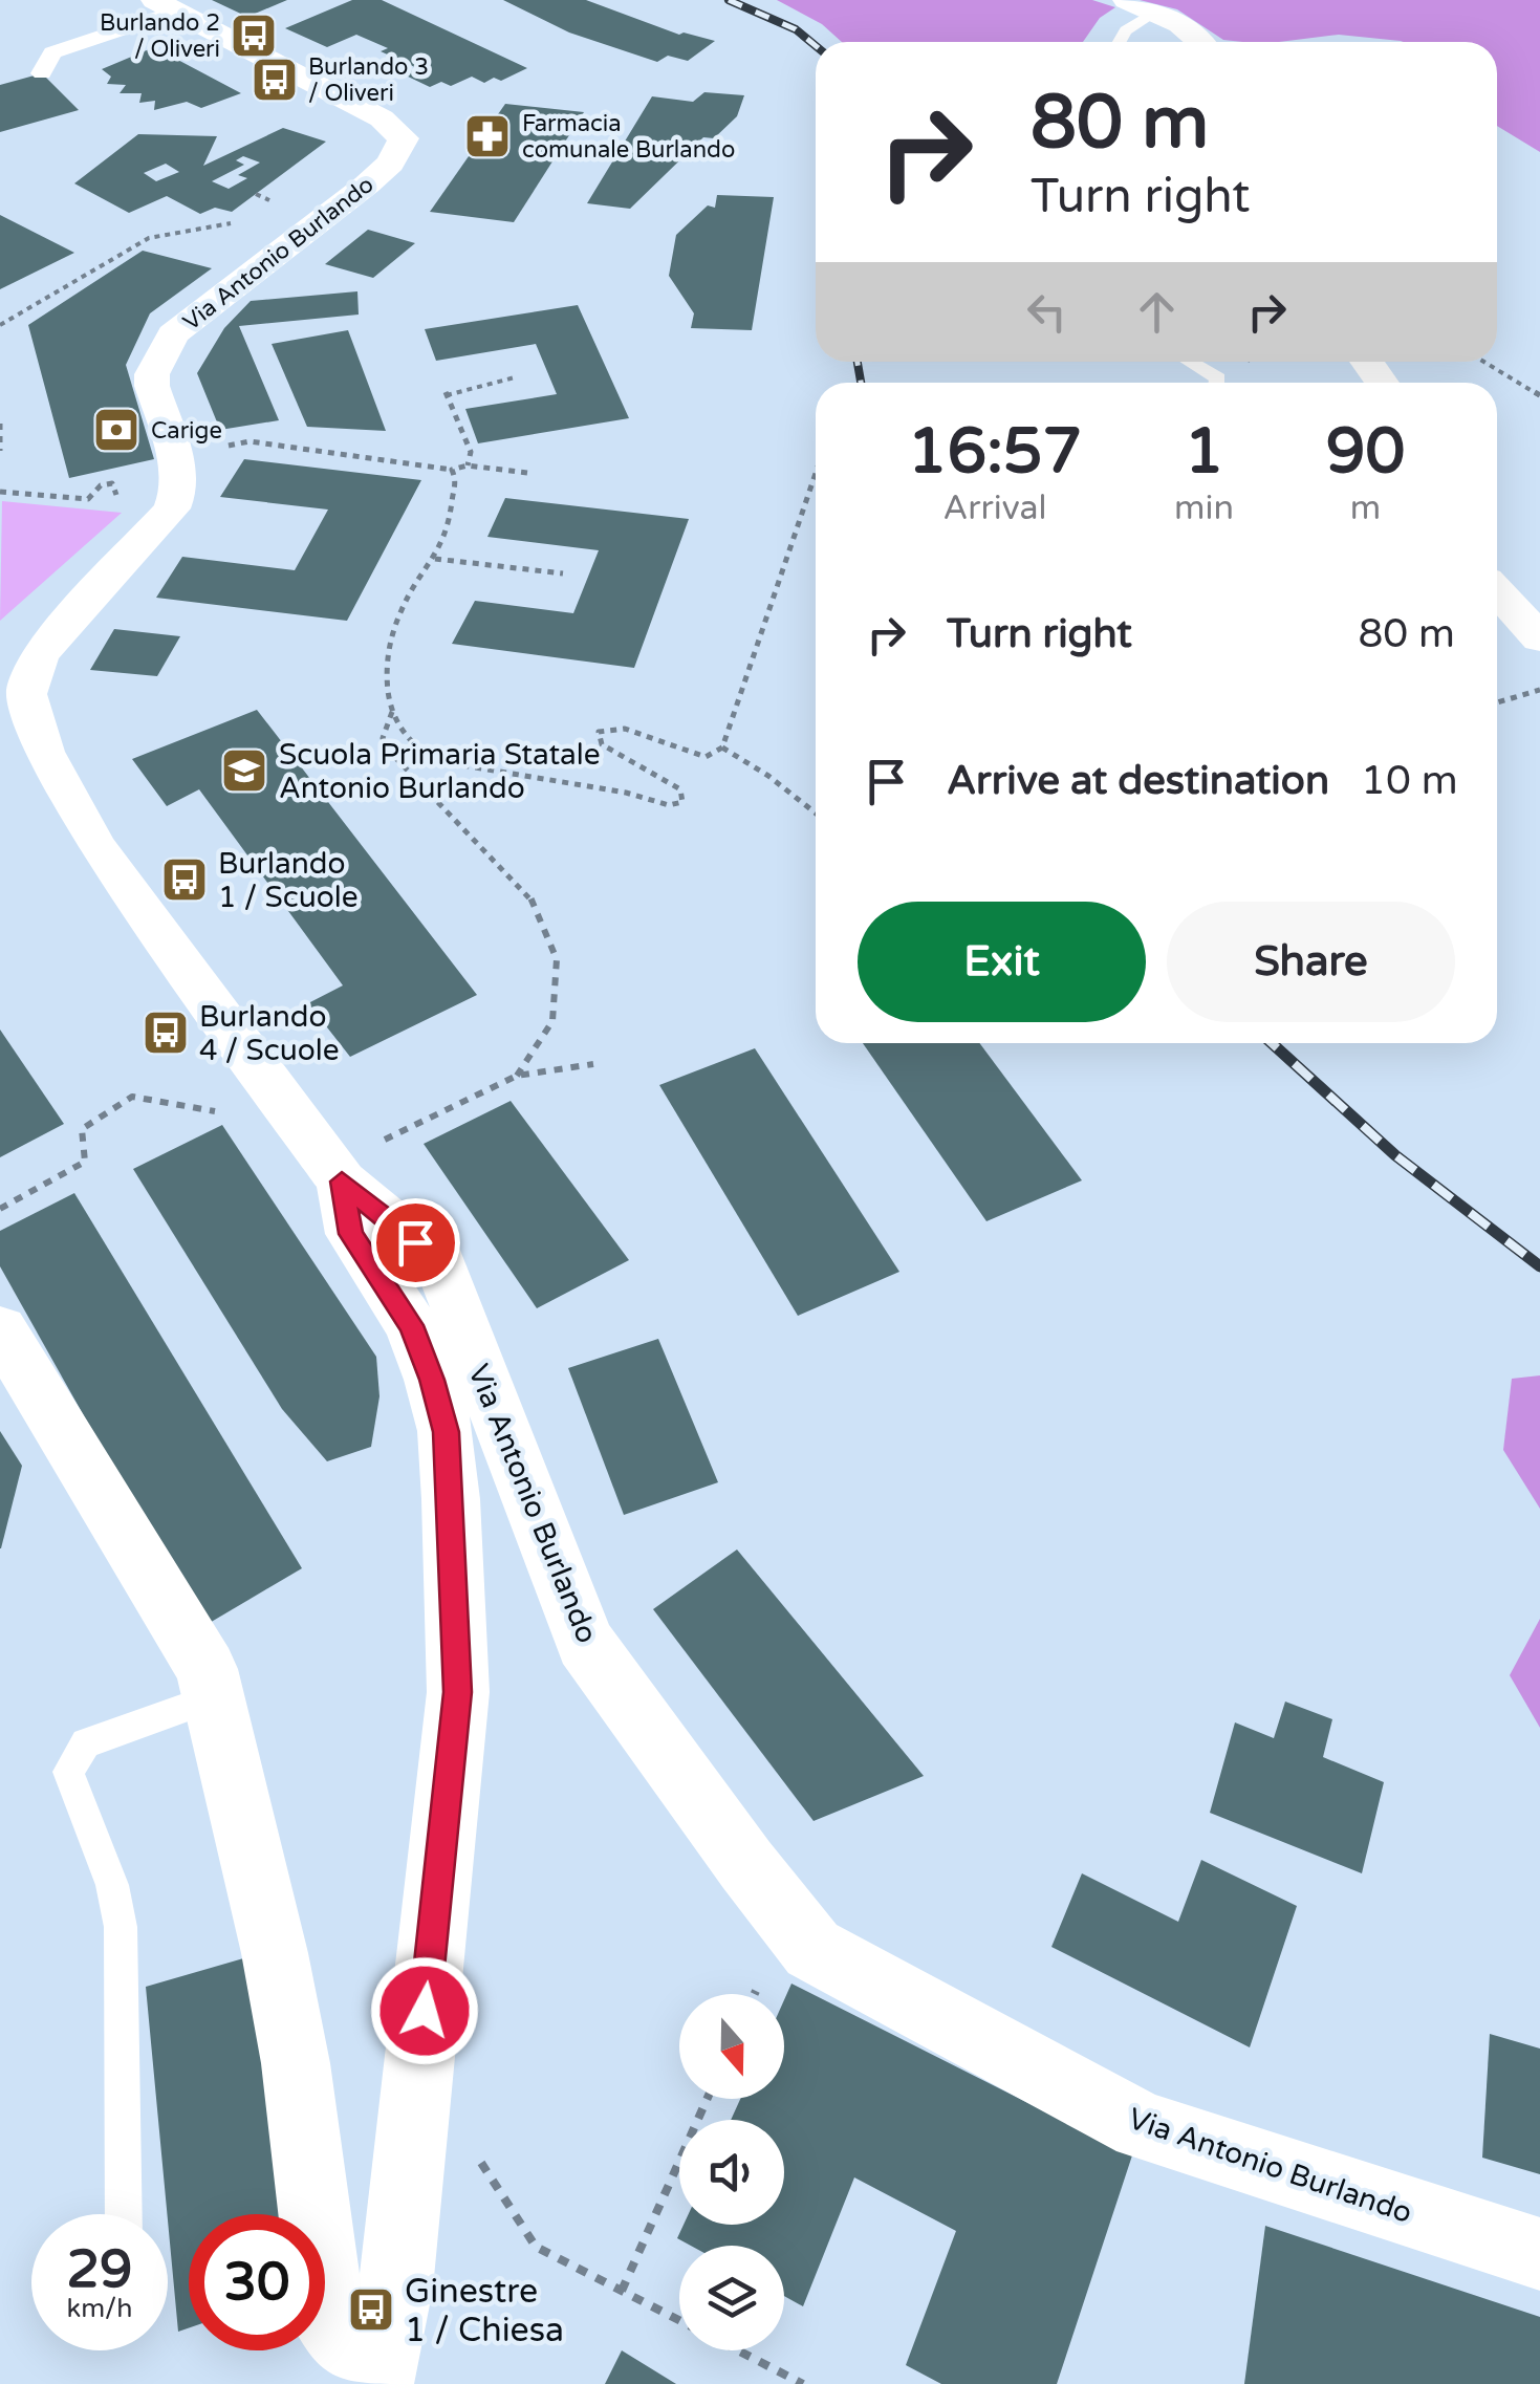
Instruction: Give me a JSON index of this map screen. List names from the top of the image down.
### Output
{
  "streets": {
    "street": ["Via Antonio Burlando"]
  },
  "places": {
    "bus stop": [
      "Burlando 2 / Oliveri",
      "Burlando 3 / Oliveri",
      "Burlando 1 / Scuole",
      "Burlando 4 / Scuole",
      "Ginestre 1 / Chiesa"
    ],
    "pharmacy": ["Farmacia comunale Burlando"],
    "bank": ["Carige"],
    "school or university": ["Scuola Primaria Statale Antonio Burlando"]
  },
  "north": "bottom",
  "page": {
    "turn": ["80 m", "Turn right"],
    "eta": [
      "16:57",
      "Arrival",
      "1",
      "min",
      "90",
      "m"
    ],
    "list": [
      {
        "name": "Turn right",
        "value": "80 m"
      },
      {
        "name": "Arrive at destination",
        "value": "10 m"
      }
    ],
    "buttons": ["Exit", "Share"],
    "speed": "29 km/h",
    "limit": "30"
  }
}
